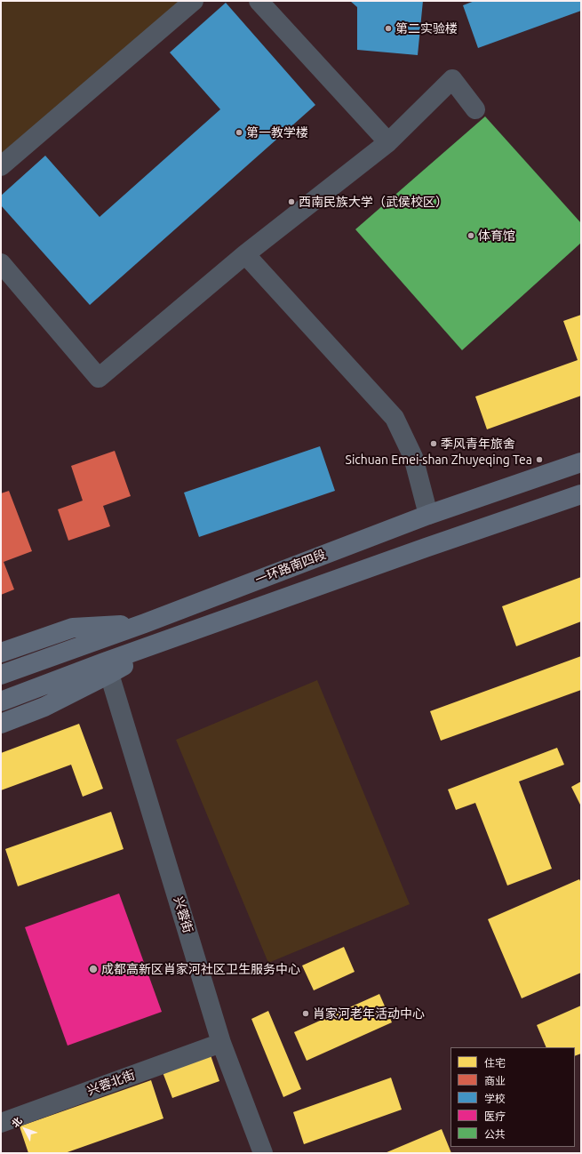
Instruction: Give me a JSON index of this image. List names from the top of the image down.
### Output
{
  "streets": {
    "main road": ["一环路南四段"],
    "street": ["兴蓉街", "兴蓉北街"]
  },
  "crossings": [
    ["兴蓉街", "兴蓉北街"]
  ],
  "places": [
    "第二实验楼",
    "第一教学楼",
    "西南民族大学（武侯校区）",
    "体育馆",
    "季风青年旅舍",
    "Sichuan Emei-shan Zhuyeqing Tea",
    "成都高新区肖家河社区卫生服务中心",
    "肖家河老年活动中心"
  ],
  "legend": [
    "住宅",
    "商业",
    "学校",
    "医疗",
    "公共"
  ],
  "north": "top left"
}
